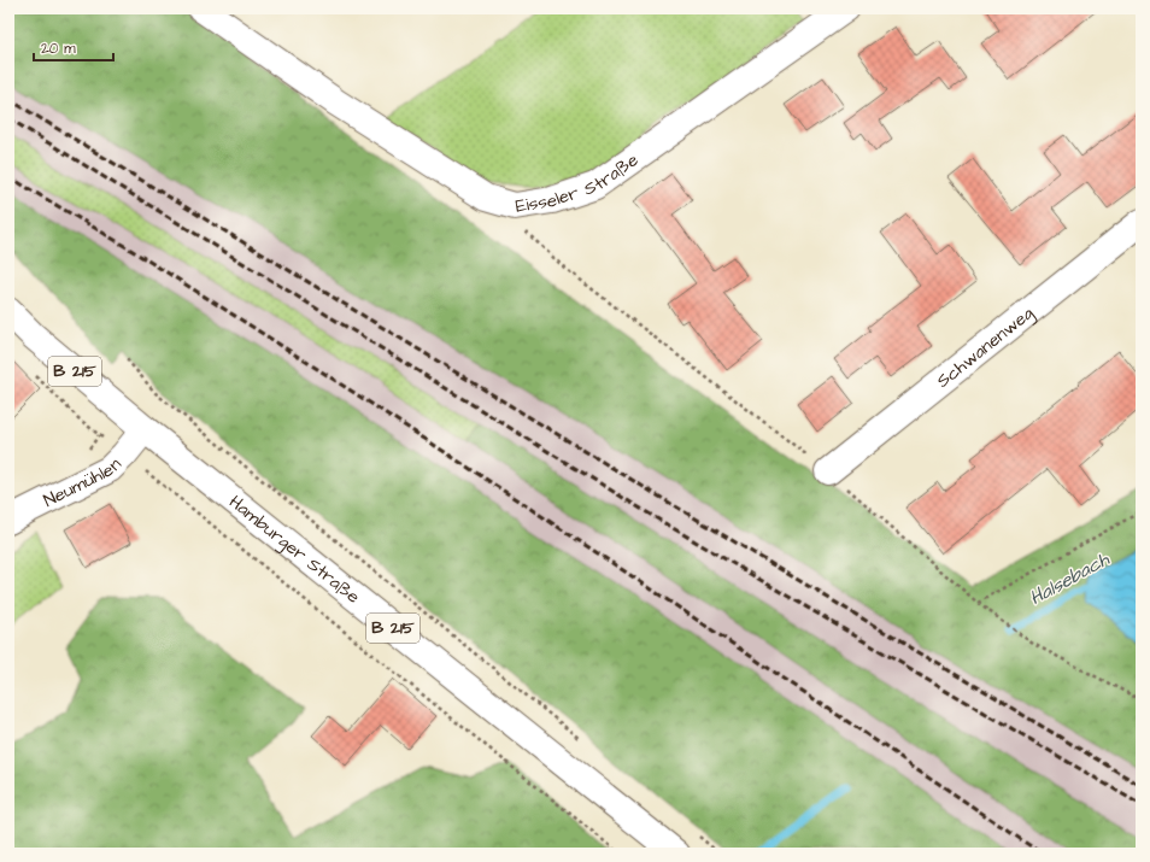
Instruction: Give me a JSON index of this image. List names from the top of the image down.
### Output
{
  "streets": {
    "street": [
      "Eisseler Straße",
      "Schwanenweg",
      "B 215",
      "Neumühlen",
      "Hamburger Straße"
    ]
  },
  "crossings": [
    ["Neumühlen", "Hamburger Straße"]
  ],
  "water": ["Halsebach"],
  "scale_bar": "20 m"
}
